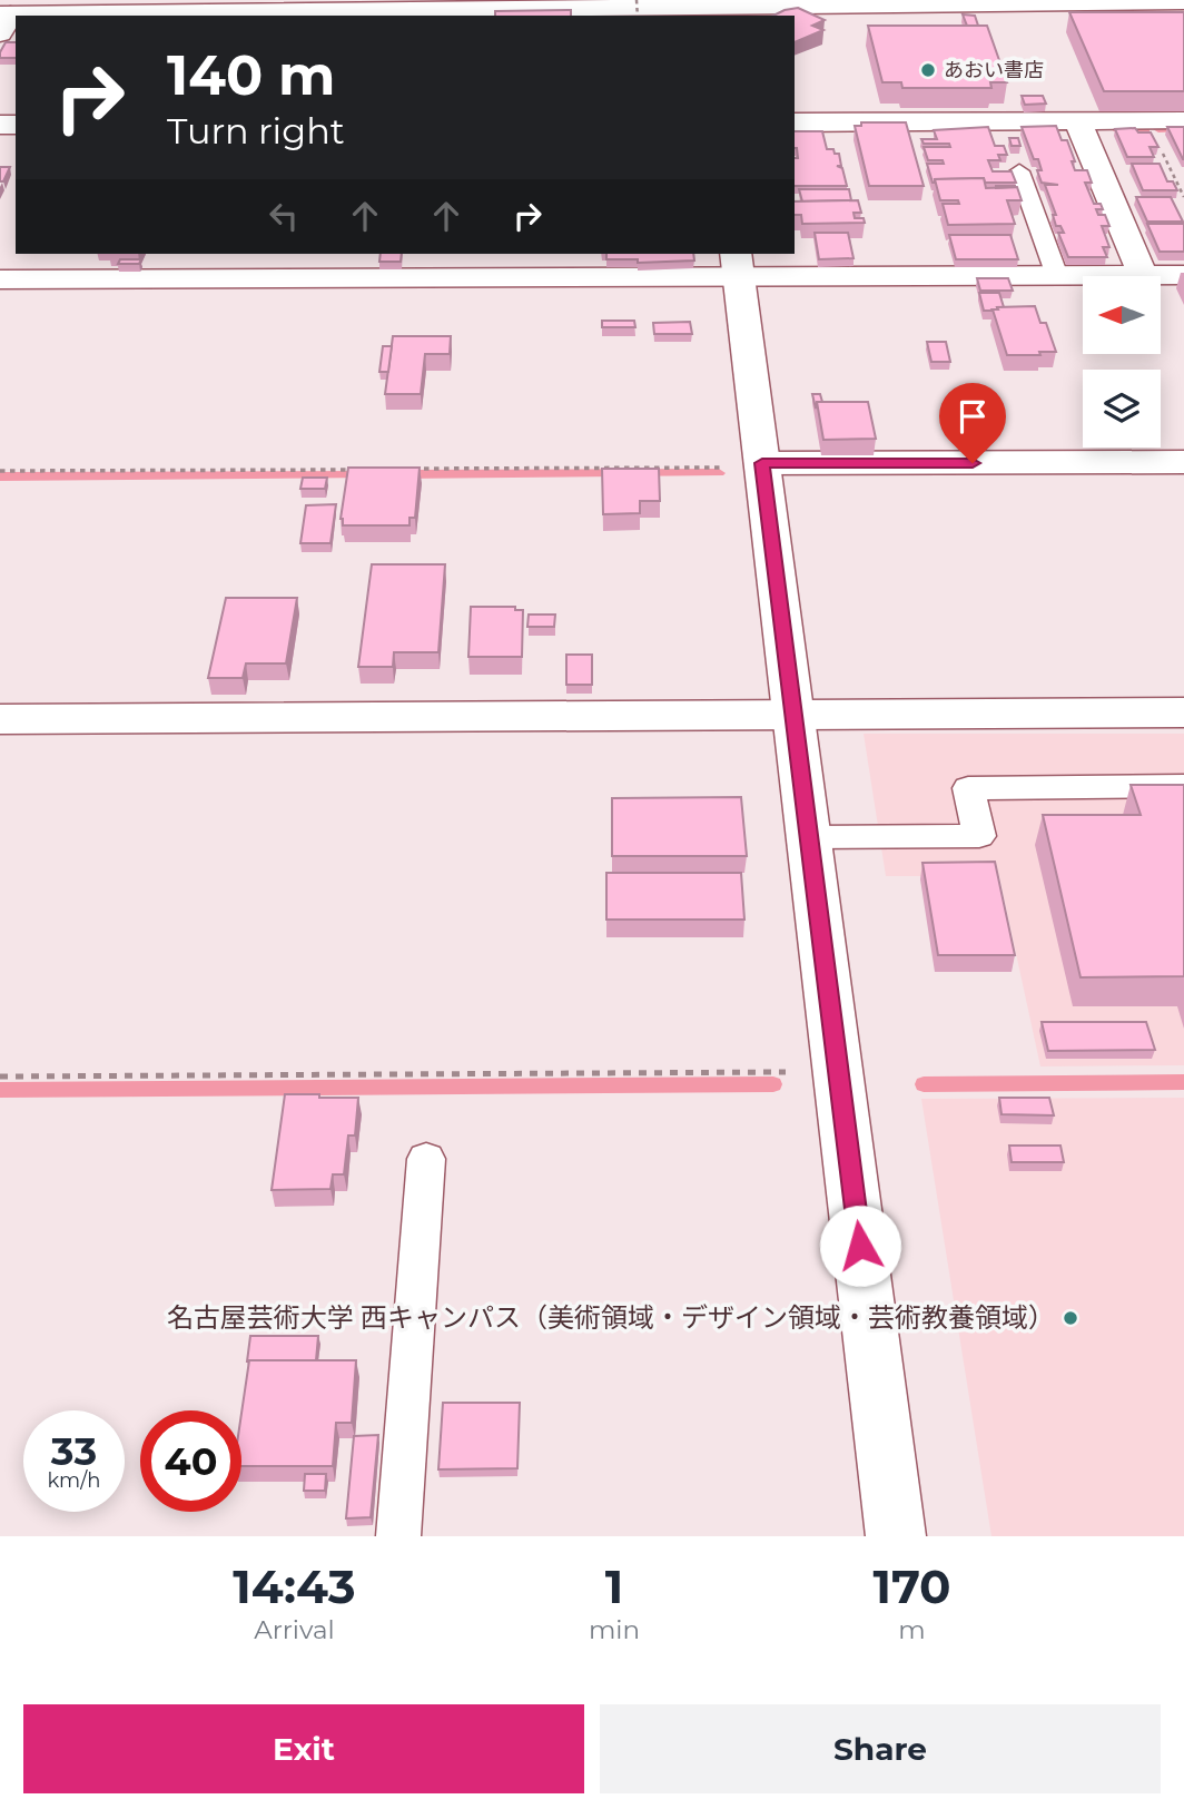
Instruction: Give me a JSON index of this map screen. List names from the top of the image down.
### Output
{
  "places": ["あおい書店", "名古屋芸術大学 西キャンパス（美術領域・デザイン領域・芸術教養領域）"],
  "north": "left",
  "page": {
    "turn": ["140 m", "Turn right"],
    "speed": "33 km/h",
    "limit": "40",
    "eta": [
      "14:43",
      "Arrival",
      "1",
      "min",
      "170",
      "m"
    ],
    "buttons": ["Exit", "Share"]
  }
}
